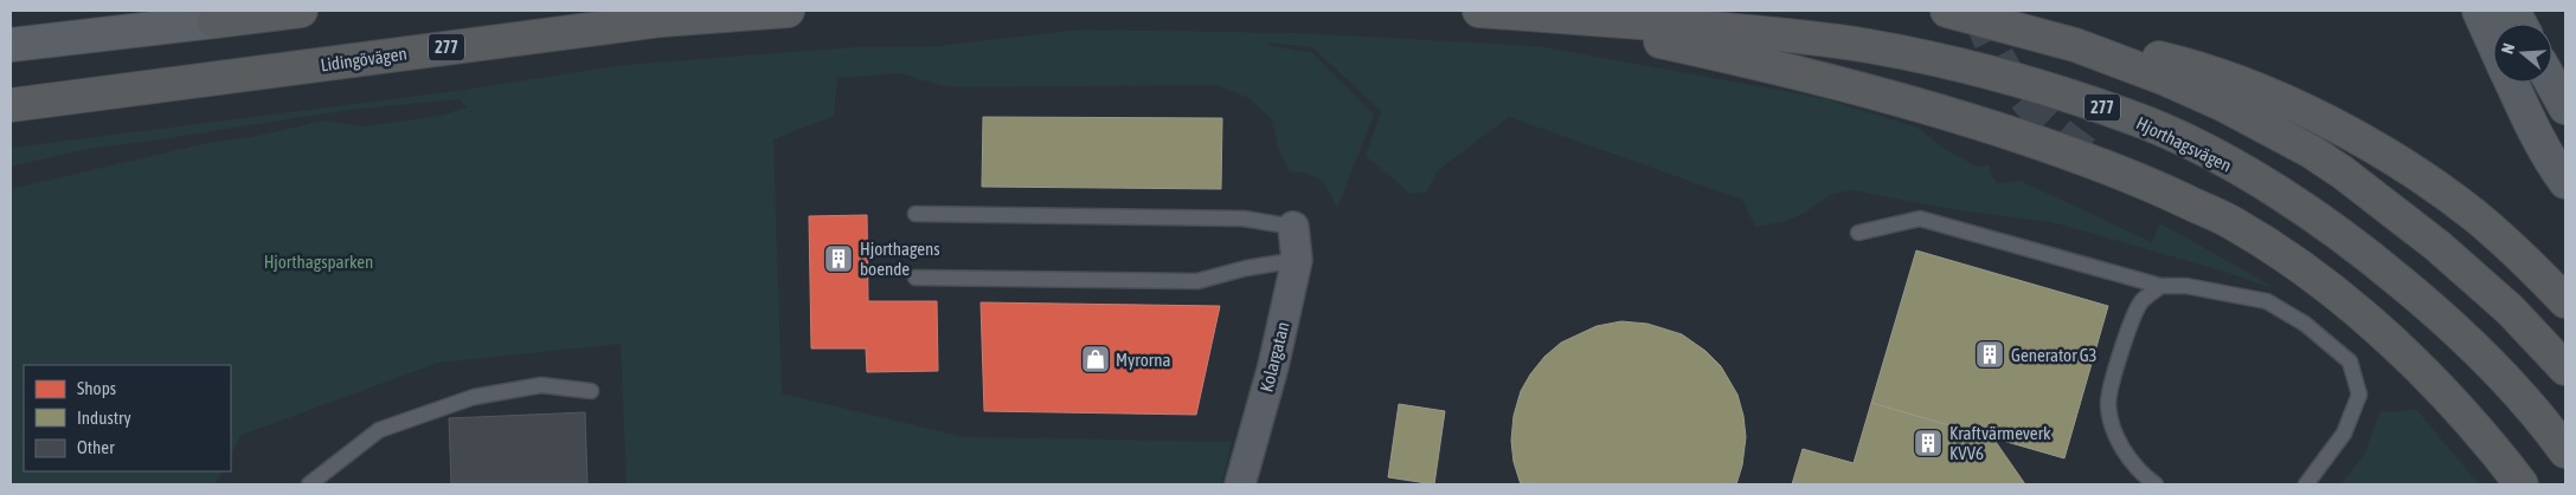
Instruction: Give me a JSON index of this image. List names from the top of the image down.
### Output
{
  "streets": {
    "highway": ["277", "Lidingövägen", "Hjorthagsvägen"],
    "street": ["Kolargatan"]
  },
  "crossings": [
    ["277", "Hjorthagsvägen"]
  ],
  "parks": ["Hjorthagsparken"],
  "places": {
    "building": ["Hjorthagens boende", "Generator G3", "Kraftvärmeverk KVV6"],
    "shop": ["Myrorna"]
  },
  "legend": ["Shops", "Industry", "Other"],
  "north": "left"
}
